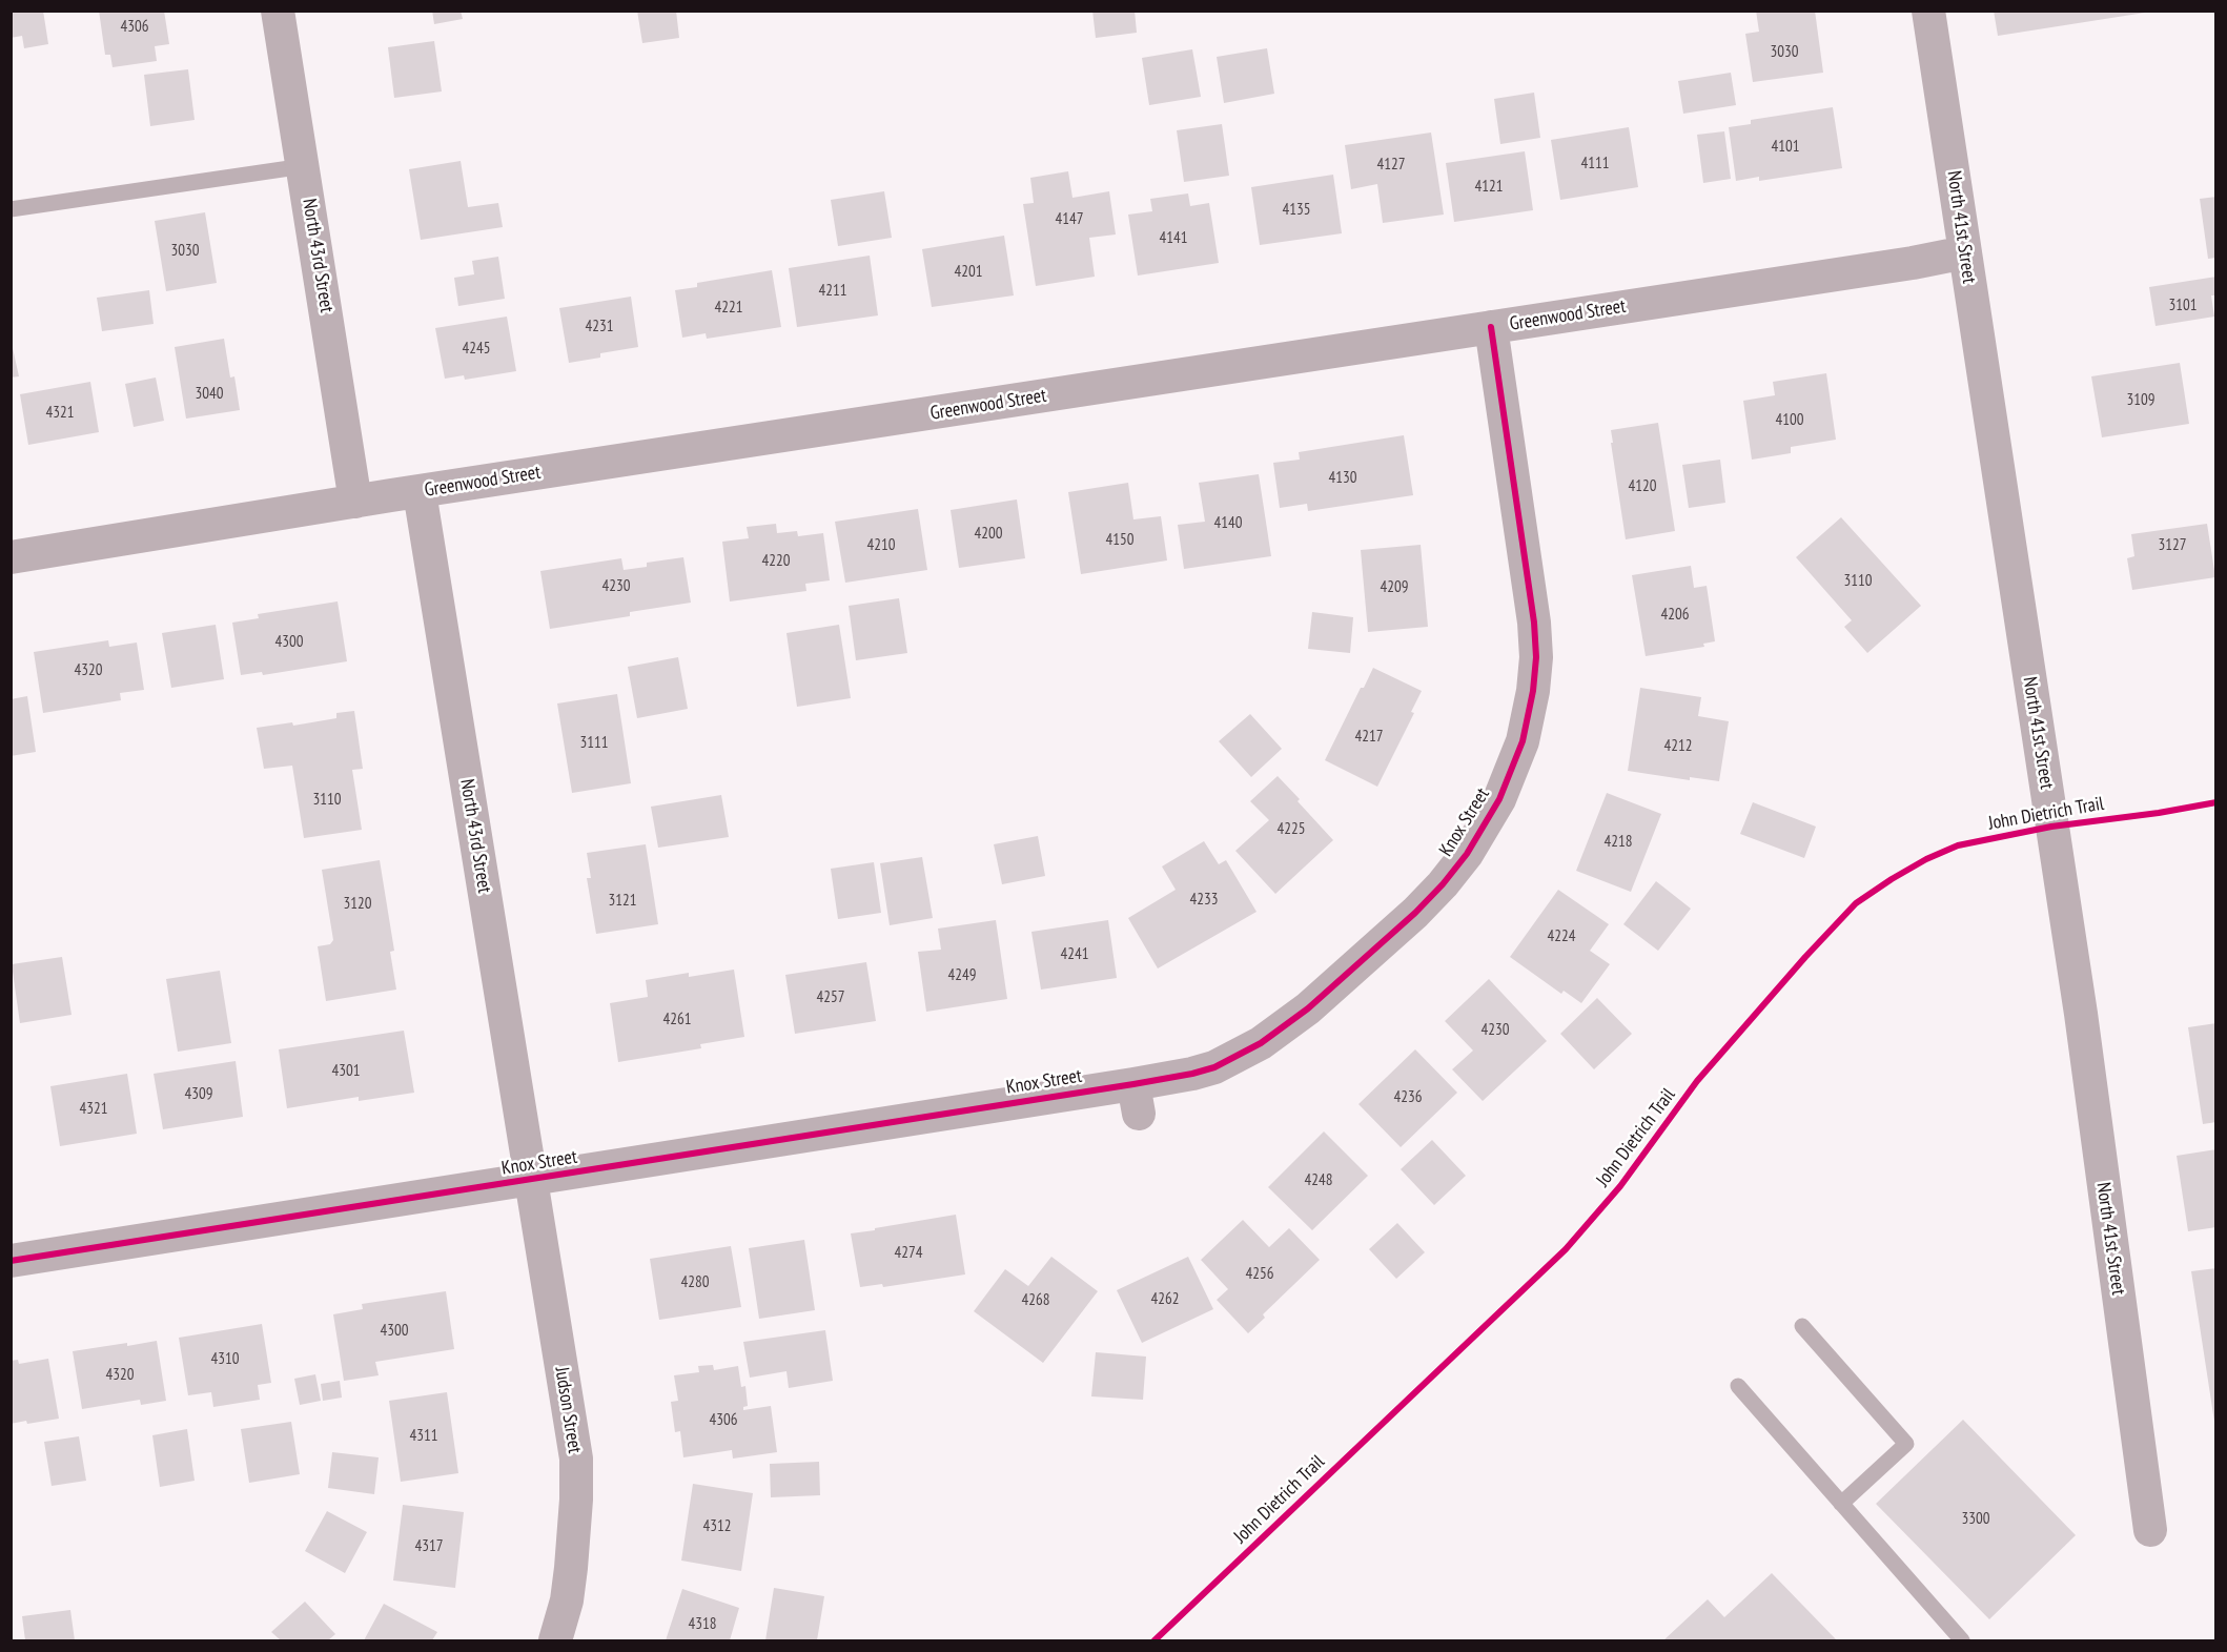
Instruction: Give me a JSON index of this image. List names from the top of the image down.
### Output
{
  "streets": {
    "street": [
      "North 41st Street",
      "North 43rd Street",
      "Greenwood Street",
      "Knox Street",
      "Judson Street"
    ],
    "cycle path": ["John Dietrich Trail"]
  },
  "crossings": [
    ["North 41st Street", "Greenwood Street"],
    ["North 43rd Street", "Greenwood Street"],
    ["North 43rd Street", "Knox Street"],
    ["North 43rd Street", "Judson Street"],
    ["Greenwood Street", "Knox Street"],
    ["Knox Street", "Judson Street"]
  ],
  "house_numbers": [
    "4306",
    "3030",
    "4101",
    "4111",
    "4127",
    "4121",
    "4135",
    "4147",
    "4141",
    "3030",
    "4201",
    "4211",
    "3101",
    "4221",
    "4231",
    "4245",
    "3040",
    "3109",
    "4321",
    "4100",
    "4130",
    "4120",
    "4140",
    "4200",
    "4150",
    "4210",
    "3127",
    "4220",
    "3110",
    "4230",
    "4209",
    "4206",
    "4300",
    "4320",
    "4217",
    "3111",
    "4212",
    "3110",
    "4225",
    "4218",
    "4233",
    "3121",
    "3120",
    "4224",
    "4241",
    "4249",
    "4257",
    "4261",
    "4230",
    "4301",
    "4309",
    "4236",
    "4321",
    "4248",
    "4274",
    "4256",
    "4280",
    "4262",
    "4268",
    "4300",
    "4310",
    "4320",
    "4306",
    "4311",
    "3300",
    "4312",
    "4317",
    "4318"
  ]
}
